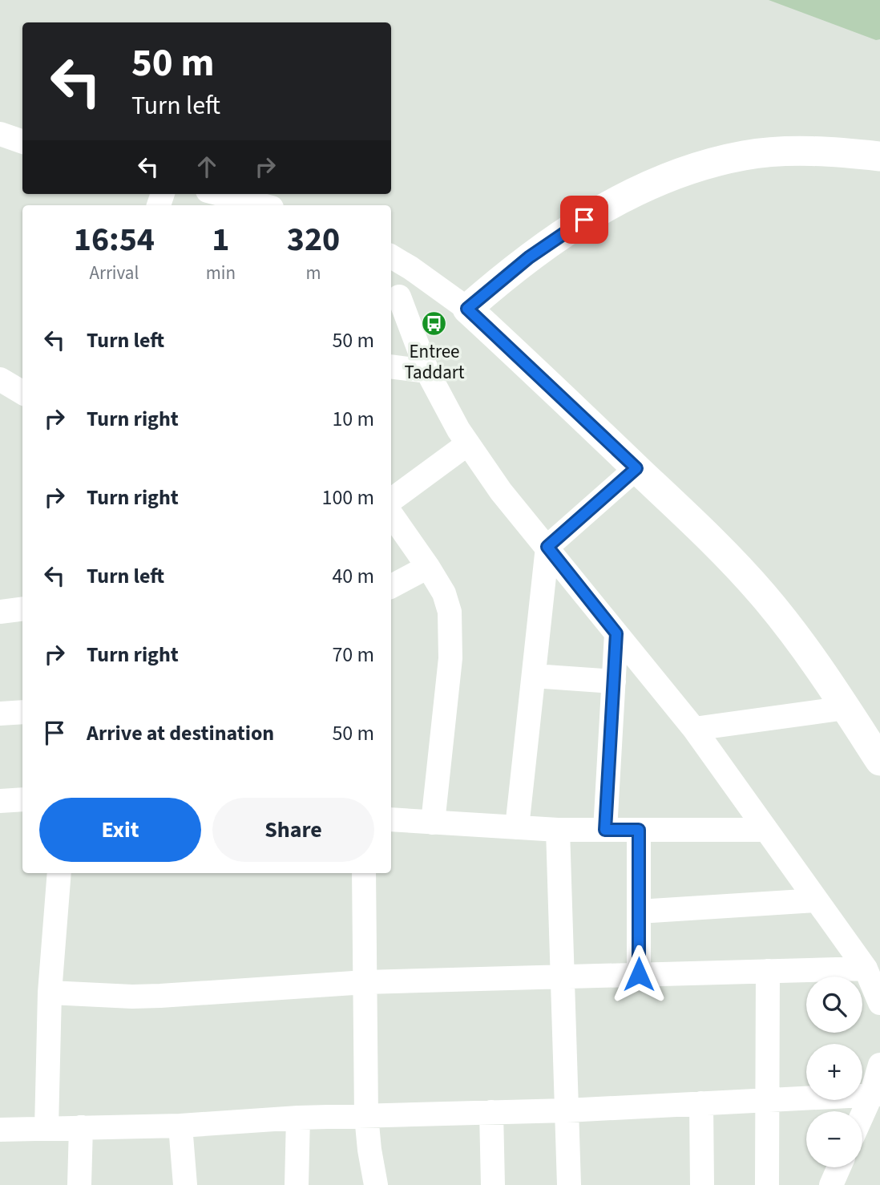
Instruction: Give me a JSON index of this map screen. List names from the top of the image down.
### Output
{
  "places": {
    "bus stop": ["Entree Taddart"]
  },
  "page": {
    "turn": ["50 m", "Turn left"],
    "eta": [
      "16:54",
      "Arrival",
      "1",
      "min",
      "320",
      "m"
    ],
    "list": [
      {
        "name": "Turn left",
        "value": "50 m"
      },
      {
        "name": "Turn right",
        "value": "10 m"
      },
      {
        "name": "Turn right",
        "value": "100 m"
      },
      {
        "name": "Turn left",
        "value": "40 m"
      },
      {
        "name": "Turn right",
        "value": "70 m"
      },
      {
        "name": "Arrive at destination",
        "value": "50 m"
      }
    ],
    "buttons": ["Exit", "Share"],
    "map_buttons": ["+", "−"]
  }
}
